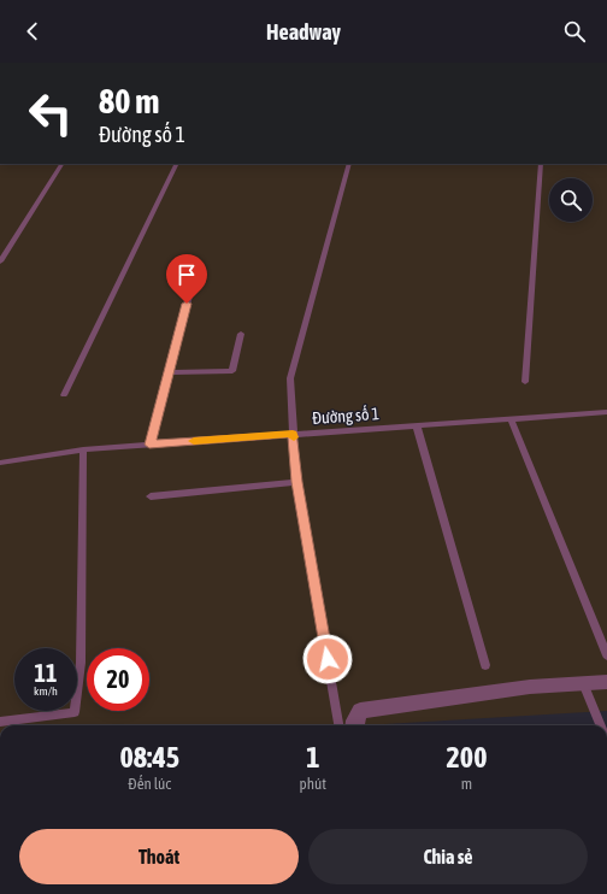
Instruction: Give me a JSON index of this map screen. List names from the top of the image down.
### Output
{
  "streets": {
    "lane": ["Đường số 1"]
  },
  "page": {
    "header": "Headway",
    "turn": ["80 m", "Đường số 1"],
    "speed": "11 km/h",
    "limit": "20",
    "eta": [
      "08:45",
      "Đến lúc",
      "1",
      "phút",
      "200",
      "m"
    ],
    "buttons": ["Thoát", "Chia sẻ"]
  }
}
